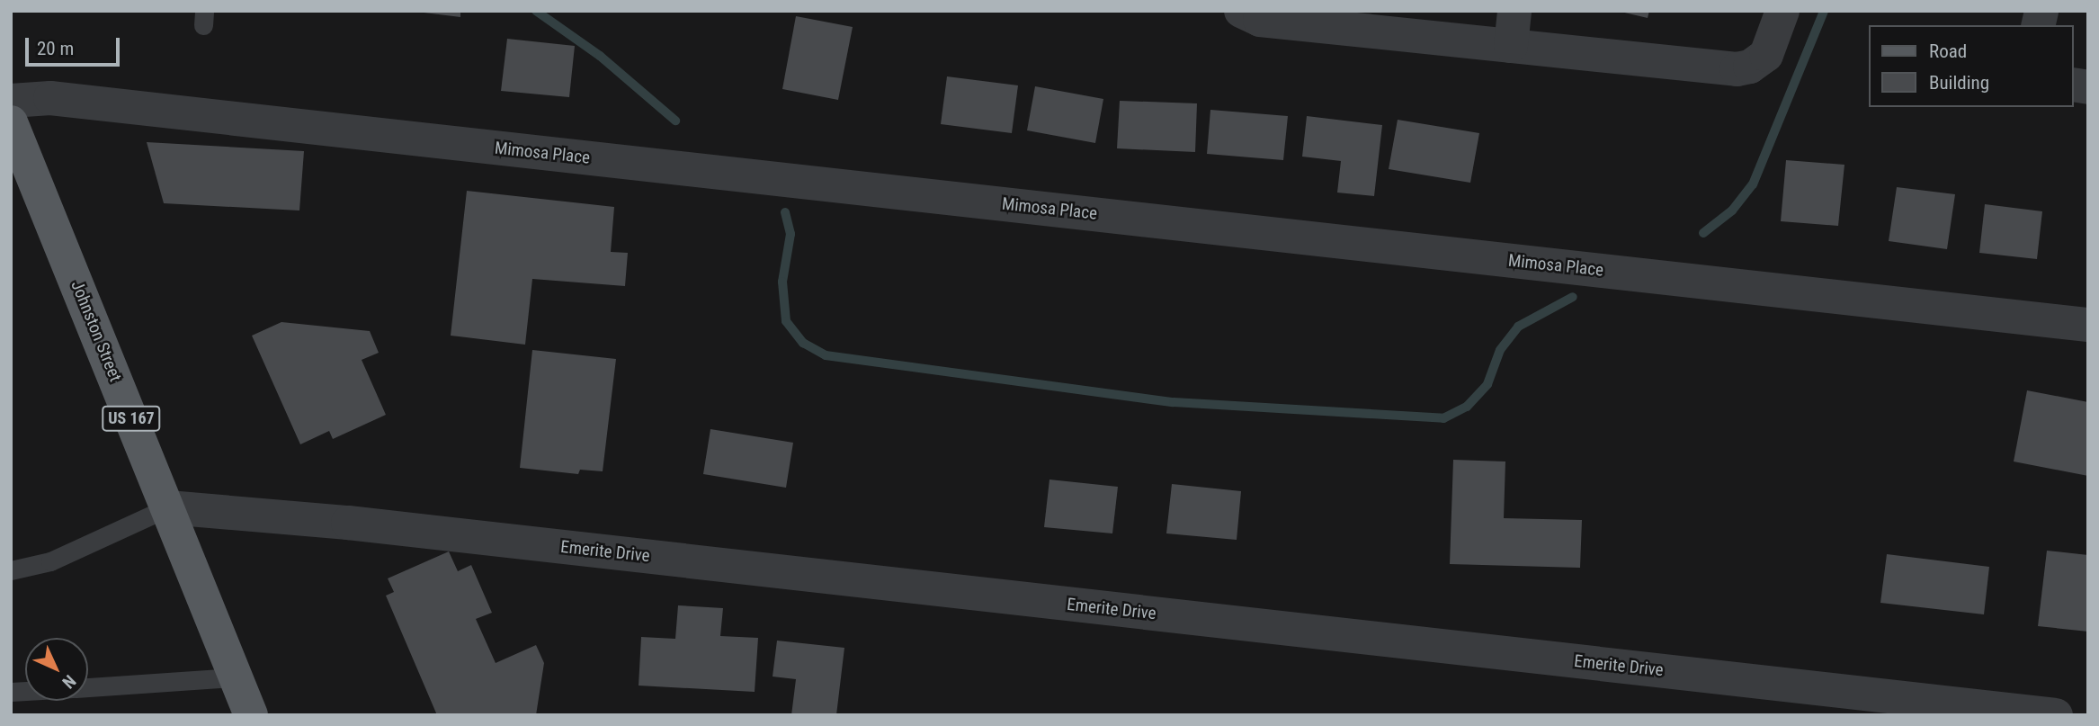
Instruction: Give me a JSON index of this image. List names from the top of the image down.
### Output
{
  "streets": {
    "main road": ["Johnston Street", "US 167"],
    "street": ["Mimosa Place", "Emerite Drive"]
  },
  "crossings": [
    ["Johnston Street", "Emerite Drive"]
  ],
  "legend": ["Road", "Building"],
  "scale_bar": "20 m",
  "north": "bottom right"
}
